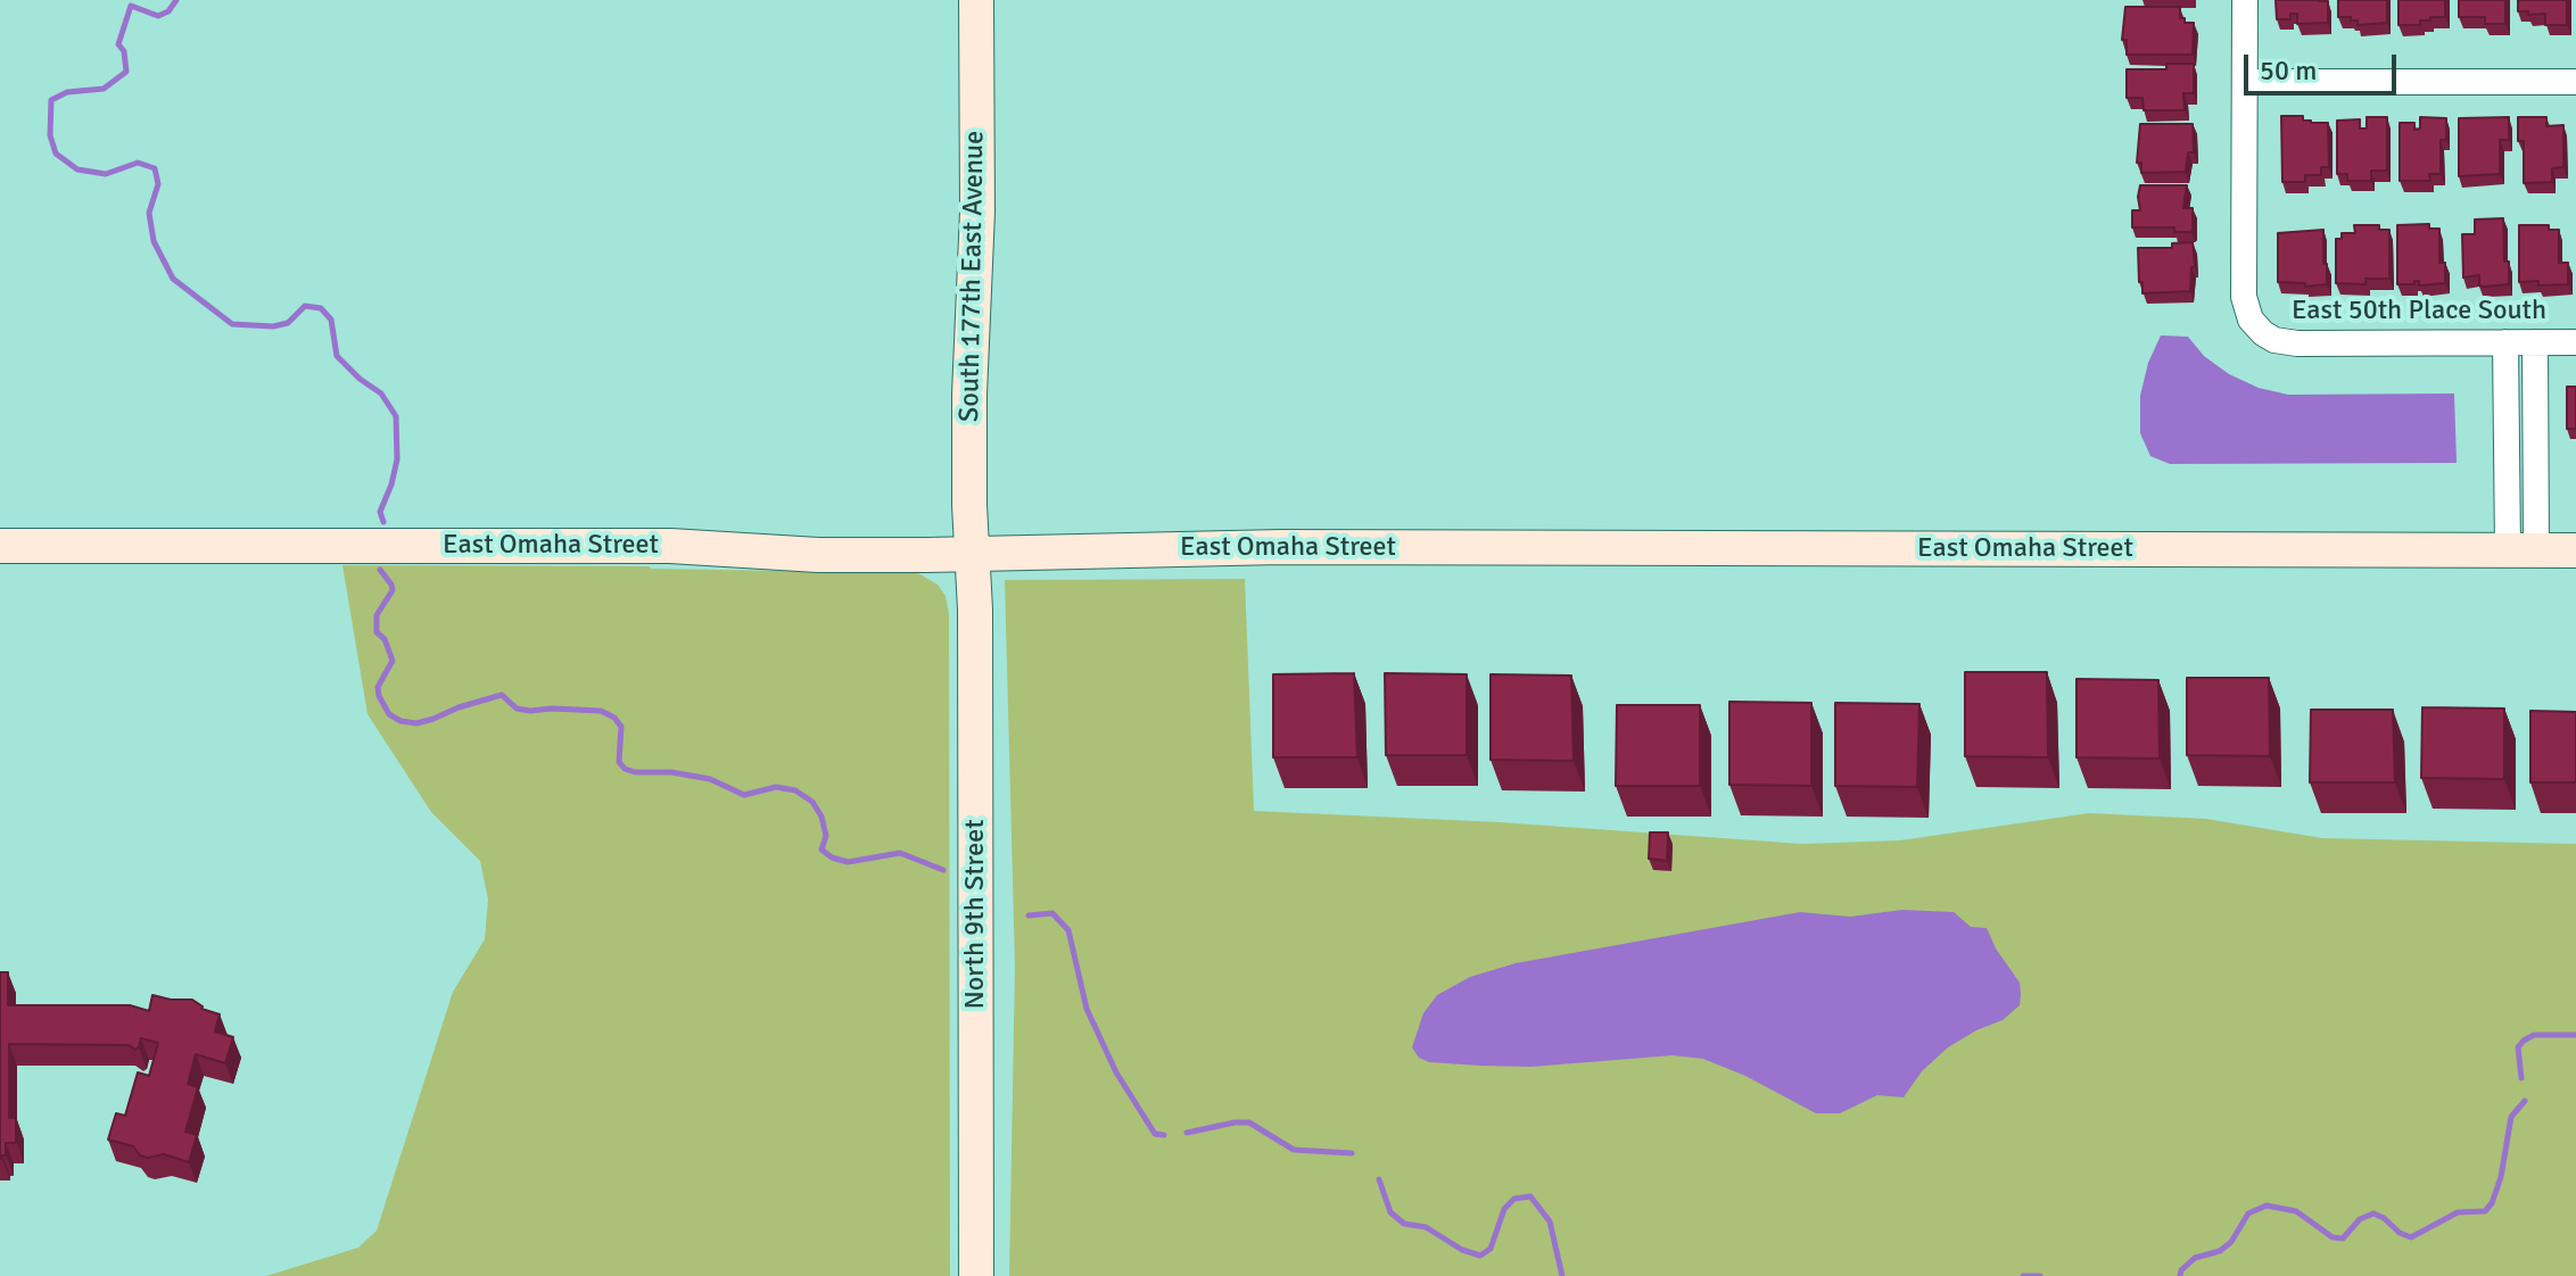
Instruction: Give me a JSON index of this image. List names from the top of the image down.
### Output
{
  "streets": {
    "street": [
      "South 177th East Avenue",
      "East 50th Place South",
      "East Omaha Street",
      "North 9th Street"
    ]
  },
  "crossings": [
    ["South 177th East Avenue", "East Omaha Street"],
    ["South 177th East Avenue", "North 9th Street"],
    ["East Omaha Street", "North 9th Street"]
  ],
  "scale_bar": "50 m"
}
